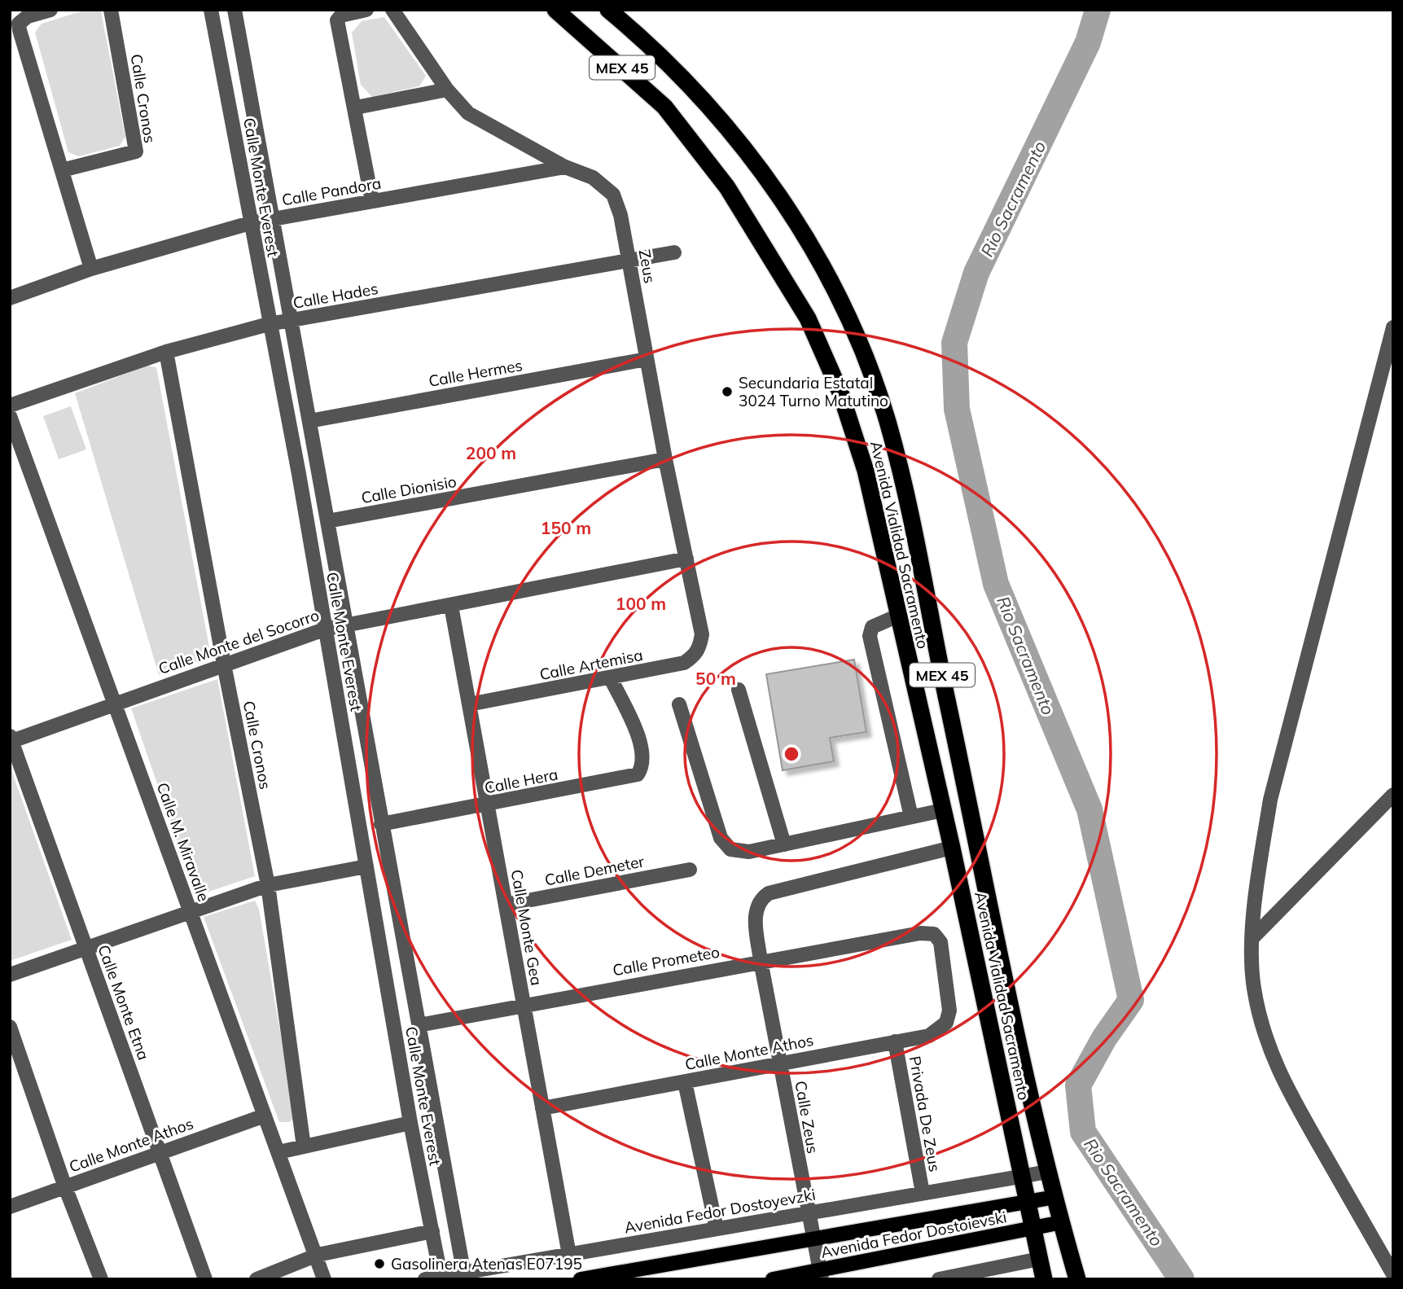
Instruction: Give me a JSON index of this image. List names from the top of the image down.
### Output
{
  "streets": {
    "highway": ["MEX 45", "Avenida Vialidad Sacramento"],
    "main road": ["Avenida Fedor Dostoievski"],
    "street": [
      "Calle Cronos",
      "Calle Monte Everest",
      "Calle Pandora",
      "Zeus",
      "Calle Hades",
      "Calle Hermes",
      "Calle Dionisio",
      "Calle Monte del Socorro",
      "Calle Artemisa",
      "Calle Hera",
      "Calle M. Miravalle",
      "Calle Demeter",
      "Calle Monte Gea",
      "Calle Prometeo",
      "Calle Monte Etna",
      "Calle Monte Athos",
      "Privada De Zeus",
      "Calle Zeus",
      "Avenida Fedor Dostoyevzki"
    ]
  },
  "crossings": [
    ["Calle Cronos", "Calle Hades"],
    ["Calle Cronos", "Calle Monte del Socorro"],
    ["Calle Monte Everest", "Calle Pandora"],
    ["Calle Monte Everest", "Calle Hades"],
    ["Calle Monte Everest", "Calle Hermes"],
    ["Calle Monte Everest", "Calle Dionisio"],
    ["Calle Monte Everest", "Calle Monte del Socorro"],
    ["Calle Monte Everest", "Calle Hera"],
    ["Calle Monte Everest", "Calle Prometeo"],
    ["Calle Monte Everest", "Avenida Fedor Dostoyevzki"],
    ["Calle Pandora", "Zeus"],
    ["Zeus", "Calle Hades"],
    ["Zeus", "Calle Hermes"],
    ["Zeus", "Calle Dionisio"],
    ["Zeus", "Calle Monte del Socorro"],
    ["Zeus", "Calle Artemisa"],
    ["Avenida Vialidad Sacramento", "Calle Zeus"],
    ["Avenida Vialidad Sacramento", "Avenida Fedor Dostoyevzki"],
    ["Avenida Vialidad Sacramento", "Avenida Fedor Dostoievski"],
    ["Calle Monte del Socorro", "Calle M. Miravalle"],
    ["Calle Monte del Socorro", "Calle Monte Gea"],
    ["Calle Monte del Socorro", "Calle Monte Etna"],
    ["Calle Artemisa", "Calle Hera"],
    ["Calle Artemisa", "Calle Monte Gea"],
    ["Calle Hera", "Calle Monte Gea"],
    ["Calle M. Miravalle", "Calle Monte Athos"],
    ["Calle Demeter", "Calle Monte Gea"],
    ["Calle Monte Gea", "Calle Prometeo"],
    ["Calle Monte Gea", "Calle Monte Athos"],
    ["Calle Monte Gea", "Avenida Fedor Dostoyevzki"],
    ["Calle Prometeo", "Calle Monte Athos"],
    ["Calle Prometeo", "Calle Zeus"],
    ["Calle Monte Etna", "Calle Monte Athos"],
    ["Calle Monte Athos", "Privada De Zeus"],
    ["Calle Monte Athos", "Calle Zeus"],
    ["Privada De Zeus", "Avenida Fedor Dostoyevzki"],
    ["Calle Zeus", "Avenida Fedor Dostoyevzki"],
    ["Calle Zeus", "Avenida Fedor Dostoievski"]
  ],
  "water": ["Rio Sacramento"],
  "places": ["Secundaria Estatal 3024 Turno Matutino", "Gasolinera Atenas E07195"],
  "rings": [
    "200 m",
    "150 m",
    "100 m",
    "50 m"
  ]
}
